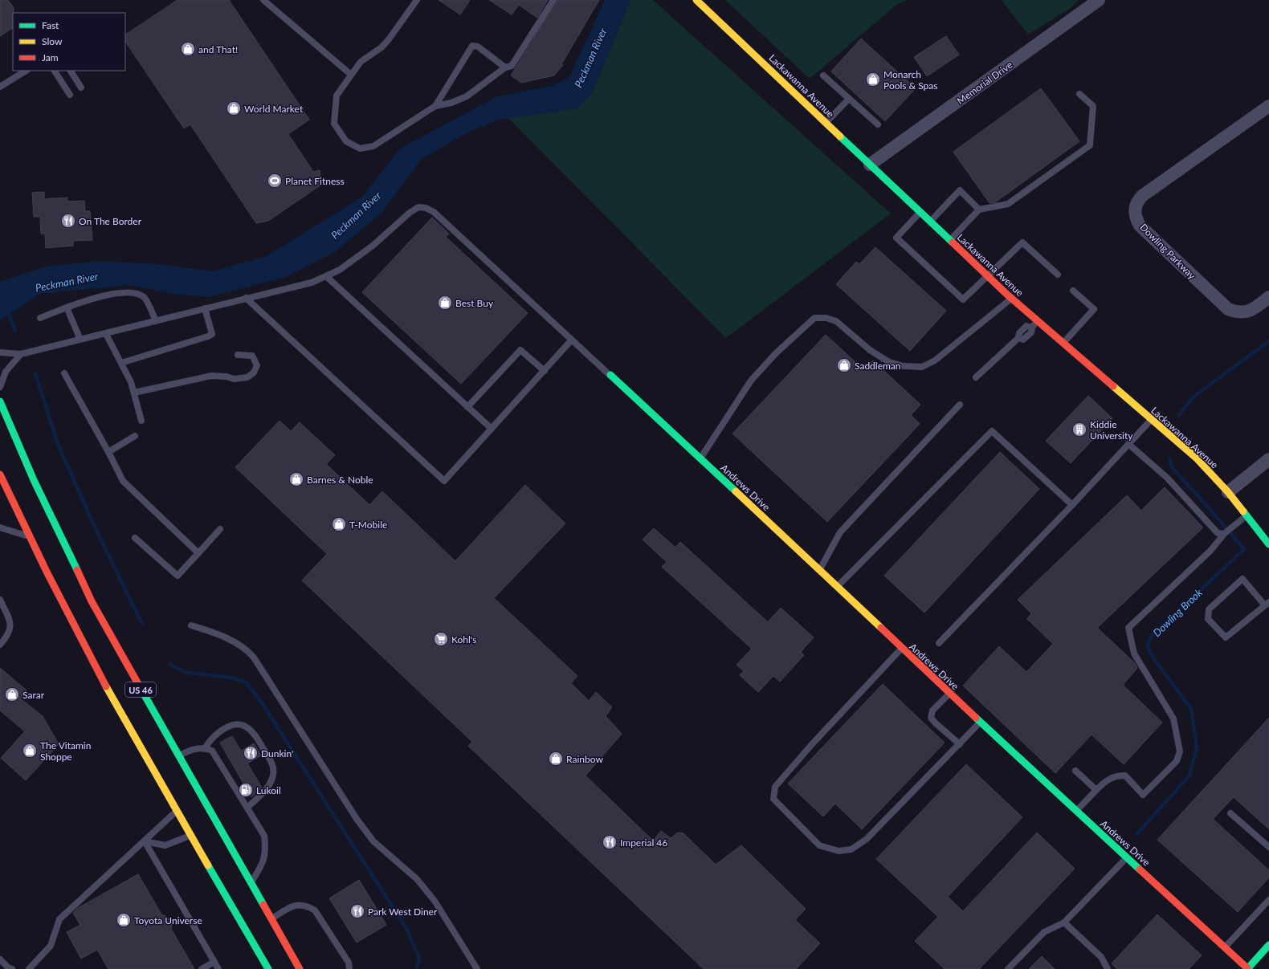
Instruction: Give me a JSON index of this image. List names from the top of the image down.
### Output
{
  "streets": {
    "main road": ["Lackawanna Avenue", "Andrews Drive", "US 46"],
    "street": ["Memorial Drive", "Dowling Parkway"]
  },
  "crossings": [
    ["Memorial Drive", "Lackawanna Avenue"]
  ],
  "water": ["Peckman River", "Dowling Brook"],
  "places": {
    "shop": [
      "and That!",
      "Monarch Pools & Spas",
      "World Market",
      "Best Buy",
      "Saddleman",
      "Barnes & Noble",
      "T-Mobile",
      "Sarar",
      "The Vitamin Shoppe",
      "Rainbow",
      "Toyota Universe"
    ],
    "sports": ["Planet Fitness"],
    "restaurant": [
      "On The Border",
      "Dunkin'",
      "Imperial 46",
      "Park West Diner"
    ],
    "building": ["Kiddie University"],
    "supermarket": ["Kohl's"],
    "fuel station": ["Lukoil"]
  },
  "legend": ["Fast", "Slow", "Jam"]
}
